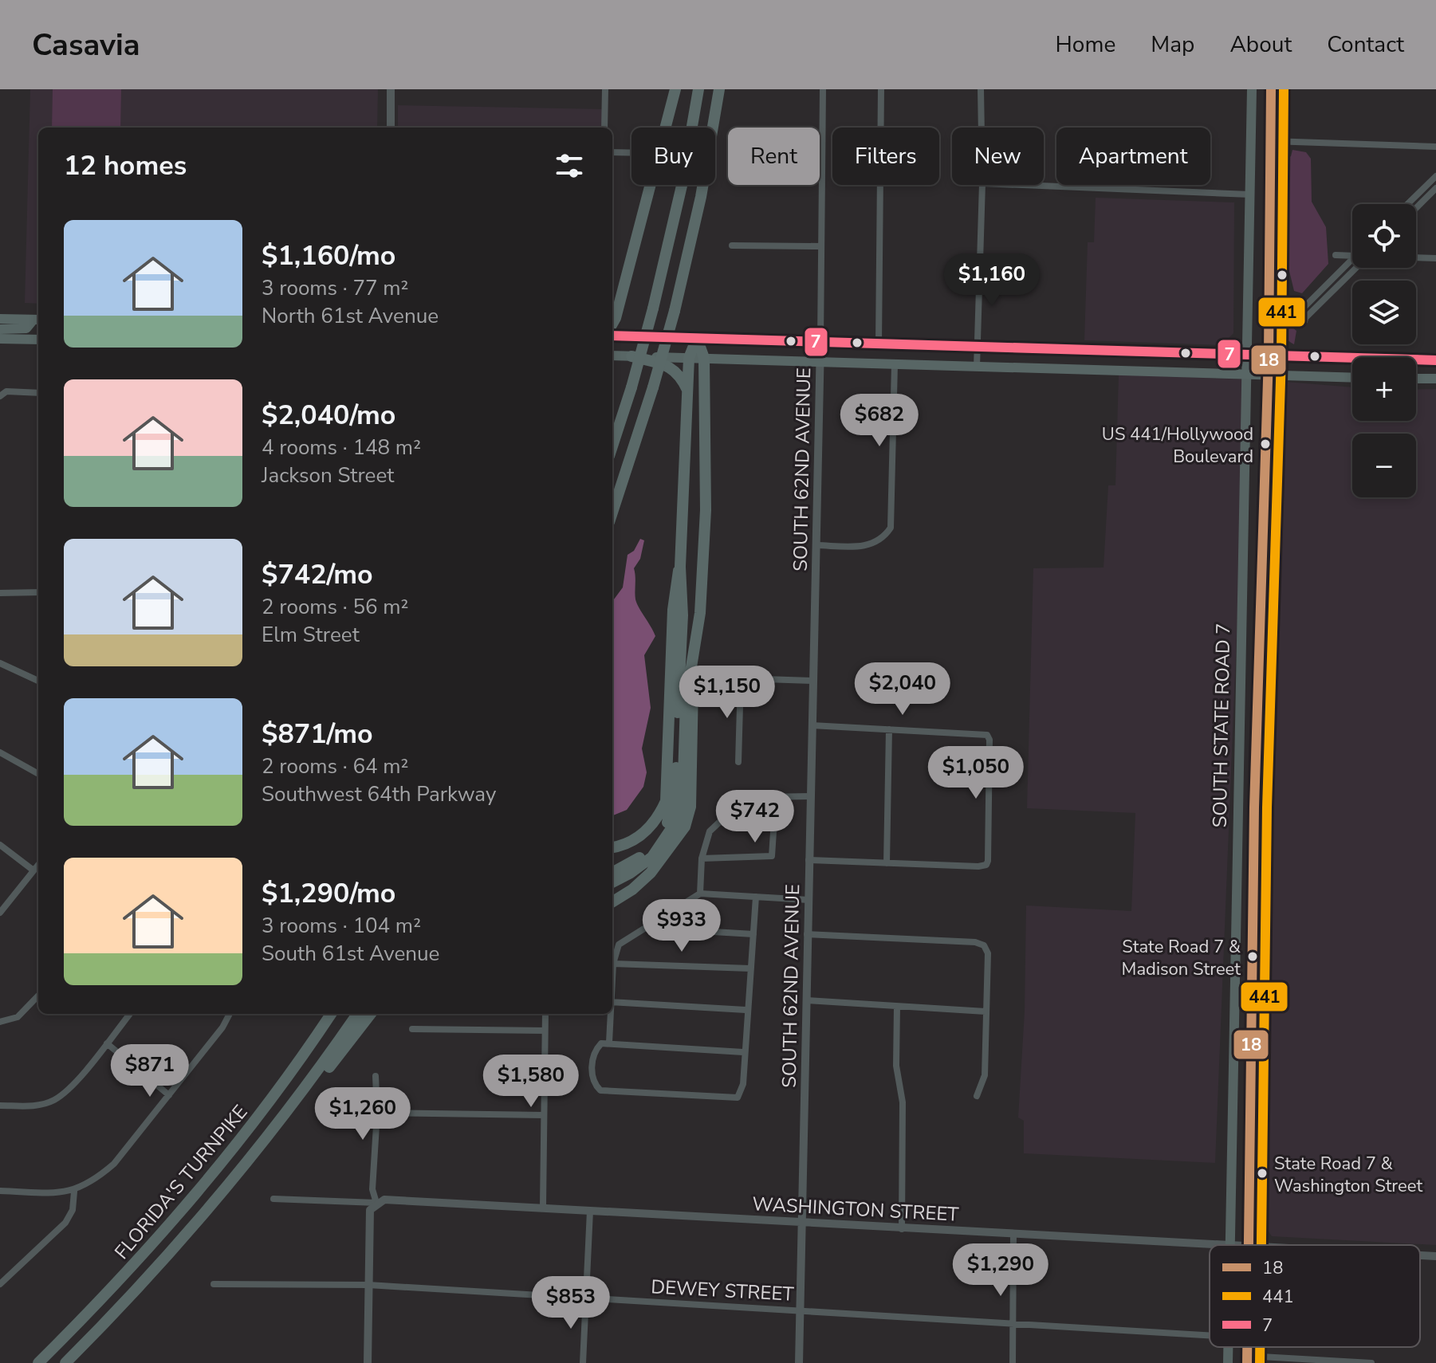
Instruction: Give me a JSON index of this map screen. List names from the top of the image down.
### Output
{
  "streets": {
    "highway": ["FLORIDA'S TURNPIKE"],
    "main road": ["SOUTH STATE ROAD 7"],
    "street": ["SOUTH 62ND AVENUE", "WASHINGTON STREET", "DEWEY STREET"]
  },
  "crossings": [
    ["SOUTH 62ND AVENUE", "WASHINGTON STREET"],
    ["SOUTH 62ND AVENUE", "DEWEY STREET"],
    ["SOUTH STATE ROAD 7", "WASHINGTON STREET"]
  ],
  "places": ["US 441/Hollywood Boulevard", "State Road 7 & Madison Street", "State Road 7 & Washington Street"],
  "lines": ["transit line 18", "transit line 441", "transit line 7"],
  "legend": ["18", "441", "7"],
  "page": {
    "header": "Casavia",
    "nav": [
      "Home",
      "Map",
      "About",
      "Contact"
    ],
    "chip": [
      "Buy",
      "Rent",
      "Filters",
      "New",
      "Apartment"
    ],
    "heading": "12 homes",
    "map_buttons": ["+", "−"],
    "list": [
      {
        "name": "$1,160/mo",
        "note": "3 rooms · 77 m² · North 61st Avenue"
      },
      {
        "name": "$2,040/mo",
        "note": "4 rooms · 148 m² · Jackson Street"
      },
      {
        "name": "$742/mo",
        "note": "2 rooms · 56 m² · Elm Street"
      },
      {
        "name": "$871/mo",
        "note": "2 rooms · 64 m² · Southwest 64th Parkway"
      },
      {
        "name": "$1,290/mo",
        "note": "3 rooms · 104 m² · South 61st Avenue"
      }
    ],
    "price": [
      "$1,160",
      "$682",
      "$2,040",
      "$1,150",
      "$1,050",
      "$742",
      "$933",
      "$871",
      "$1,580",
      "$1,260",
      "$1,290",
      "$853"
    ]
  }
}
